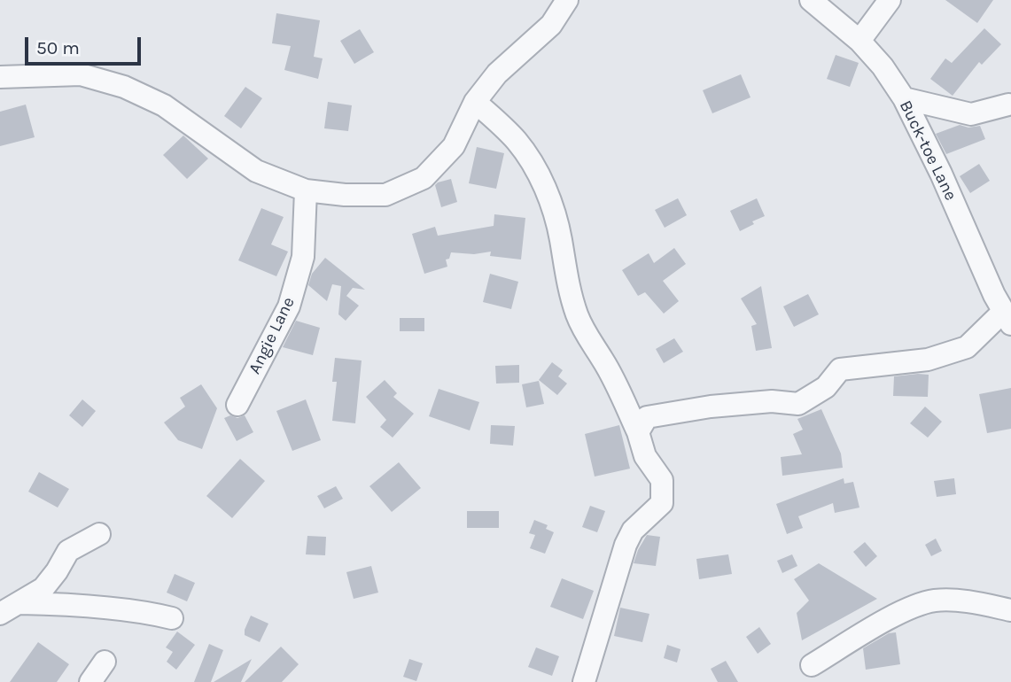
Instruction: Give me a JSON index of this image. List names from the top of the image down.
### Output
{
  "streets": {
    "street": ["Buck-toe Lane", "Angie Lane"]
  },
  "scale_bar": "50 m"
}
